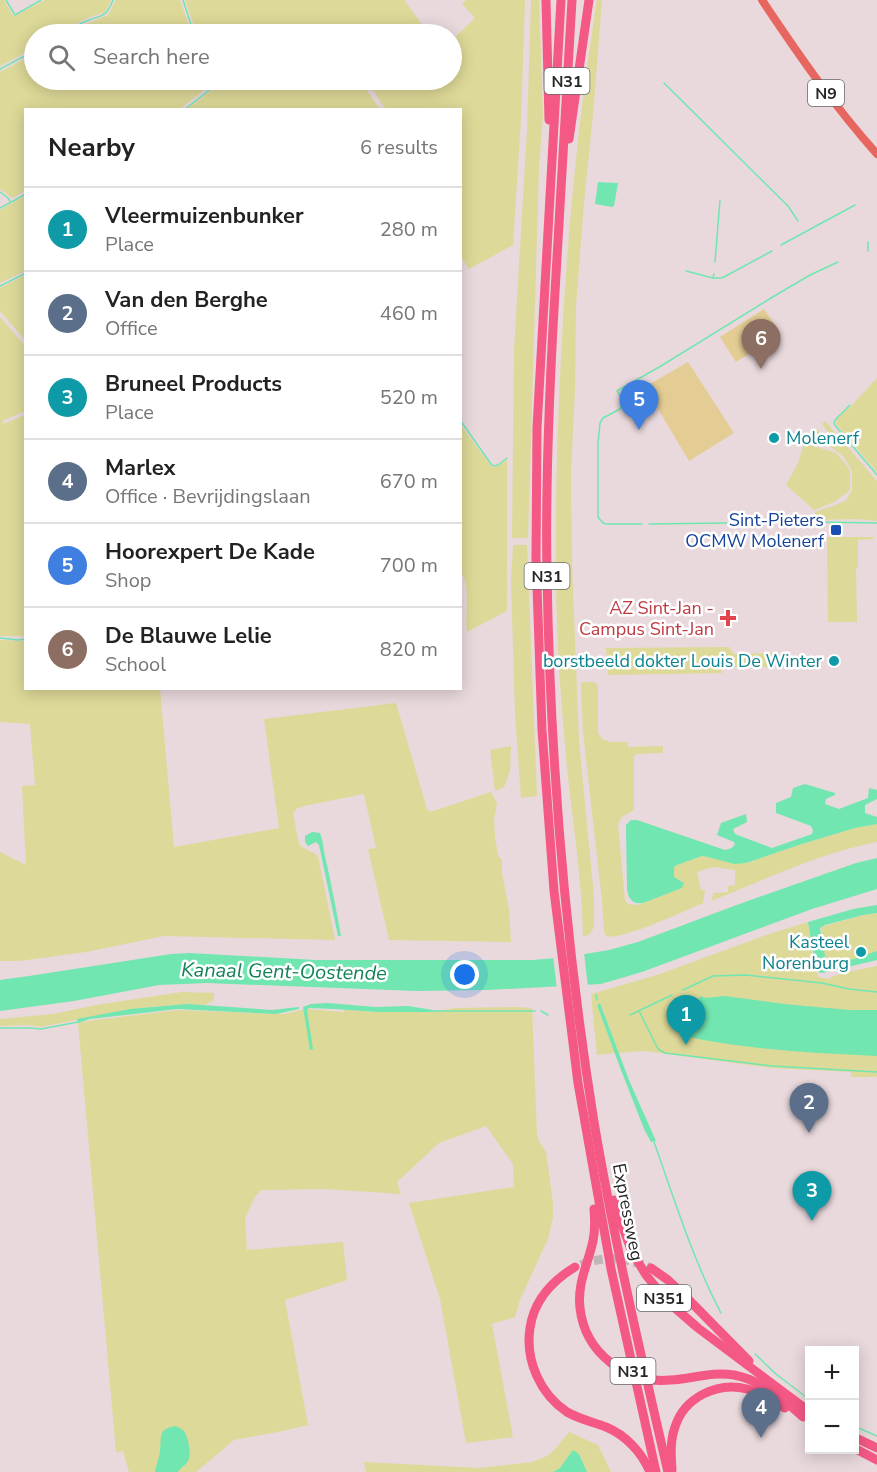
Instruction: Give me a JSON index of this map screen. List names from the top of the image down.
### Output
{
  "streets": {
    "highway": ["N31", "Expressweg", "N351"],
    "main road": ["N9"]
  },
  "crossings": [
    ["N31", "Expressweg"],
    ["Expressweg", "N351"]
  ],
  "water": ["Kanaal Gent-Oostende"],
  "places": {
    "other": ["Molenerf", "borstbeeld dokter Louis De Winter", "Kasteel Norenburg"],
    "transit": ["Sint-Pieters OCMW Molenerf"],
    "health": ["AZ Sint-Jan - Campus Sint-Jan"]
  },
  "page": {
    "search": "Search here",
    "heading": ["Nearby", "6 results"],
    "list": [
      {
        "mark": "1",
        "name": "Vleermuizenbunker",
        "note": "Place",
        "value": "280 m"
      },
      {
        "mark": "2",
        "name": "Van den Berghe",
        "note": "Office",
        "value": "460 m"
      },
      {
        "mark": "3",
        "name": "Bruneel Products",
        "note": "Place",
        "value": "520 m"
      },
      {
        "mark": "4",
        "name": "Marlex",
        "note": "Office · Bevrijdingslaan",
        "value": "670 m"
      },
      {
        "mark": "5",
        "name": "Hoorexpert De Kade",
        "note": "Shop",
        "value": "700 m"
      },
      {
        "mark": "6",
        "name": "De Blauwe Lelie",
        "note": "School",
        "value": "820 m"
      }
    ],
    "pins": [
      "6",
      "5",
      "1",
      "2",
      "3",
      "4"
    ],
    "map_buttons": ["+", "−"]
  }
}
